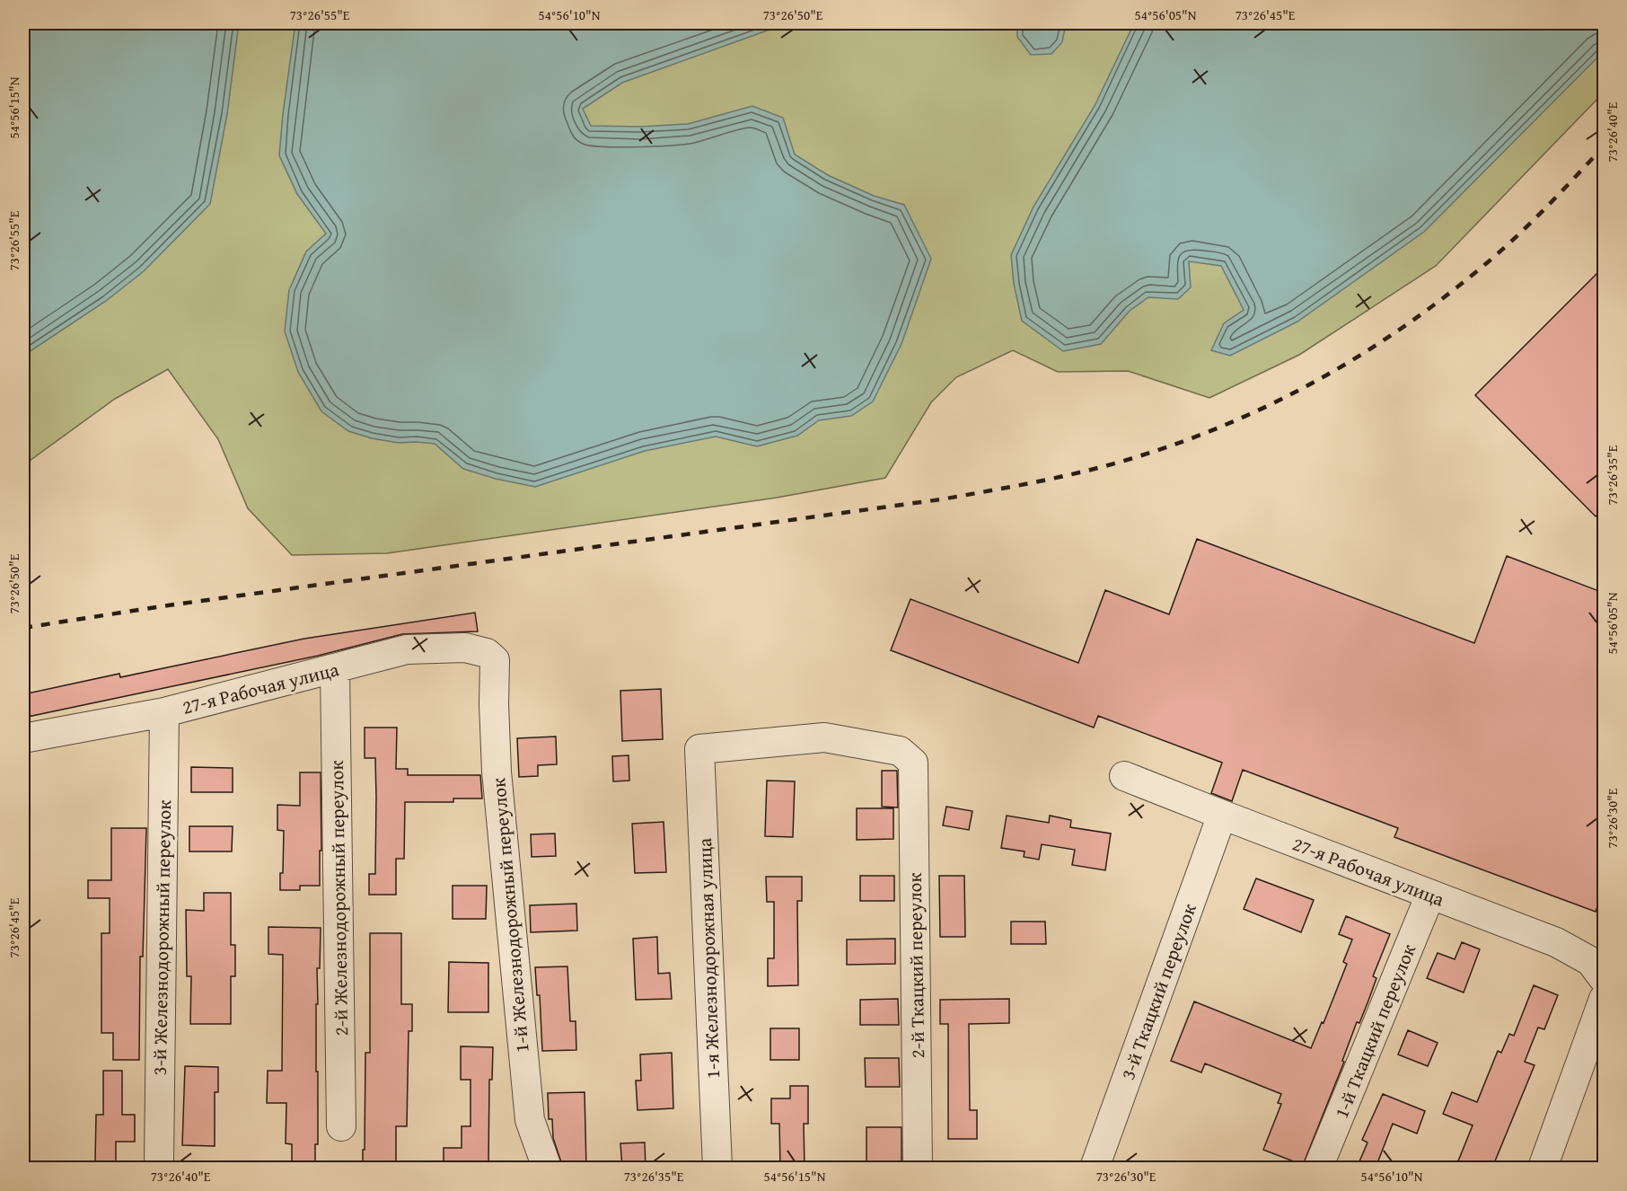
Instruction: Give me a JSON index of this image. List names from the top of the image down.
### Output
{
  "streets": {
    "street": [
      "27-я Рабочая улица",
      "2-й Железнодорожный переулок",
      "1-й Железнодорожный переулок",
      "3-й Железнодорожный переулок",
      "1-я Железнодорожная улица",
      "2-й Ткацкий переулок",
      "3-й Ткацкий переулок",
      "1-й Ткацкий переулок"
    ]
  },
  "crossings": [
    ["27-я Рабочая улица", "2-й Железнодорожный переулок"],
    ["27-я Рабочая улица", "1-й Железнодорожный переулок"],
    ["27-я Рабочая улица", "3-й Железнодорожный переулок"],
    ["27-я Рабочая улица", "3-й Ткацкий переулок"],
    ["27-я Рабочая улица", "1-й Ткацкий переулок"],
    ["1-я Железнодорожная улица", "2-й Ткацкий переулок"]
  ],
  "coordinates": [
    "73°26'55\"E",
    "54°56'10\"N",
    "73°26'50\"E",
    "54°56'05\"N",
    "73°26'45\"E",
    "54°56'15\"N",
    "73°26'40\"E",
    "73°26'35\"E",
    "73°26'30\"E"
  ]
}
